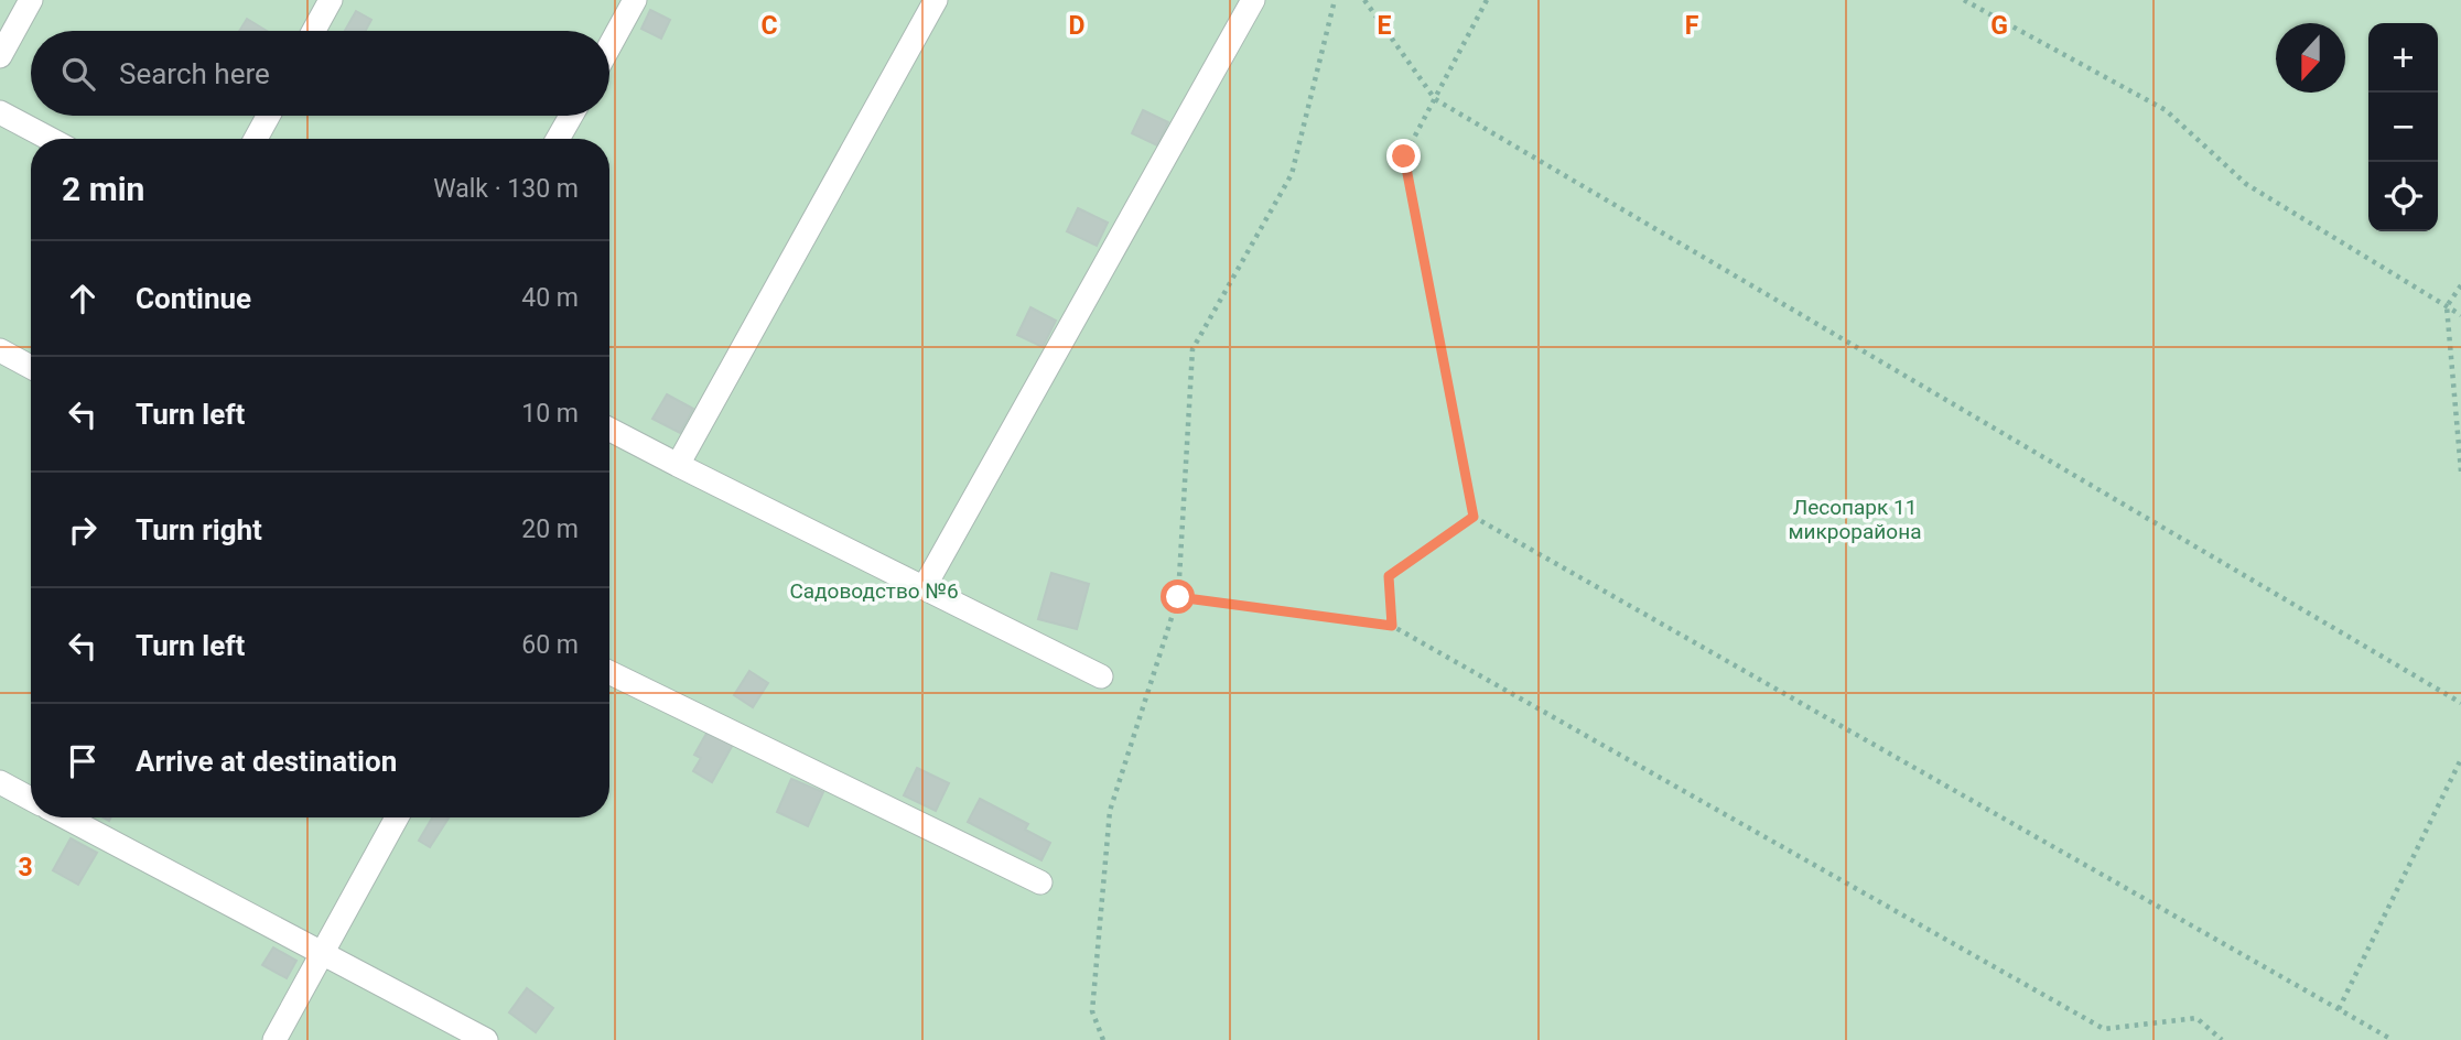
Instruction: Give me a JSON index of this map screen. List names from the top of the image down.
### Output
{
  "parks": ["Лесопарк 11 микрорайона", "Садоводство №6"],
  "north": "bottom",
  "page": {
    "map_buttons": ["+", "−"],
    "search": "Search here",
    "heading": ["2 min", "Walk · 130 m"],
    "list": [
      ["Continue", "40 m"],
      ["Turn left", "10 m"],
      ["Turn right", "20 m"],
      ["Turn left", "60 m"],
      "Arrive at destination"
    ]
  },
  "grid": {
    "columns": [
      "C",
      "D",
      "E",
      "F",
      "G"
    ],
    "rows": ["3"]
  }
}
